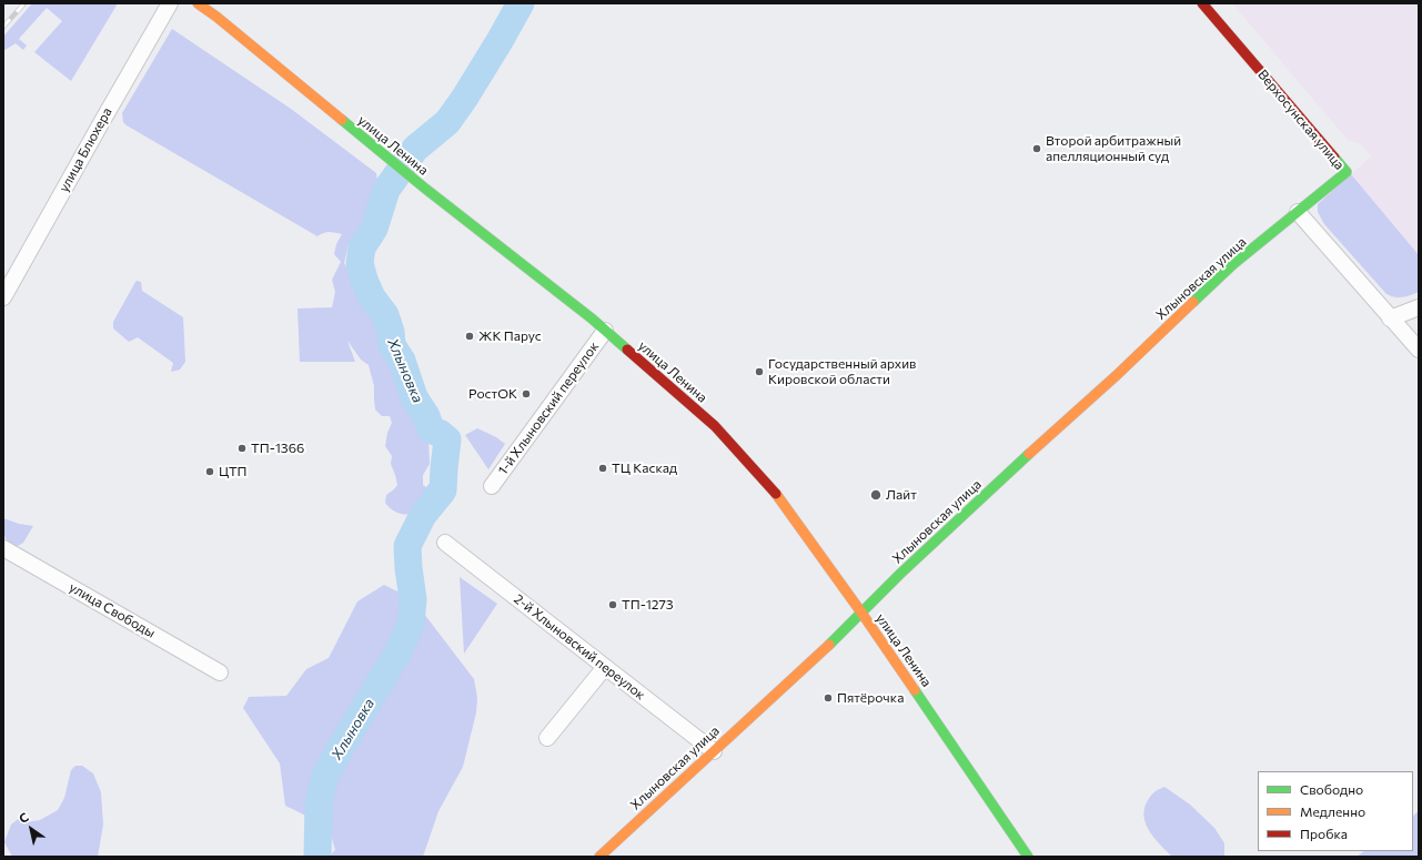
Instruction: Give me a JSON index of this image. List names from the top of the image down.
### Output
{
  "streets": {
    "street": [
      "Верхосунская улица",
      "улица Ленина",
      "улица Блюхера",
      "Хлыновская улица",
      "1-й Хлыновский переулок",
      "улица Свободы",
      "2-й Хлыновский переулок"
    ]
  },
  "crossings": [
    ["Верхосунская улица", "Хлыновская улица"],
    ["улица Ленина", "Хлыновская улица"],
    ["улица Ленина", "1-й Хлыновский переулок"],
    ["Хлыновская улица", "2-й Хлыновский переулок"]
  ],
  "water": ["Хлыновка"],
  "places": [
    "Второй арбитражный апелляционный суд",
    "ЖК Парус",
    "Государственный архив Кировской области",
    "РостОК",
    "ТП-1366",
    "ТЦ Каскад",
    "ЦТП",
    "Лайт",
    "ТП-1273",
    "Пятёрочка"
  ],
  "legend": ["Свободно", "Медленно", "Пробка"],
  "north": "top left"
}
